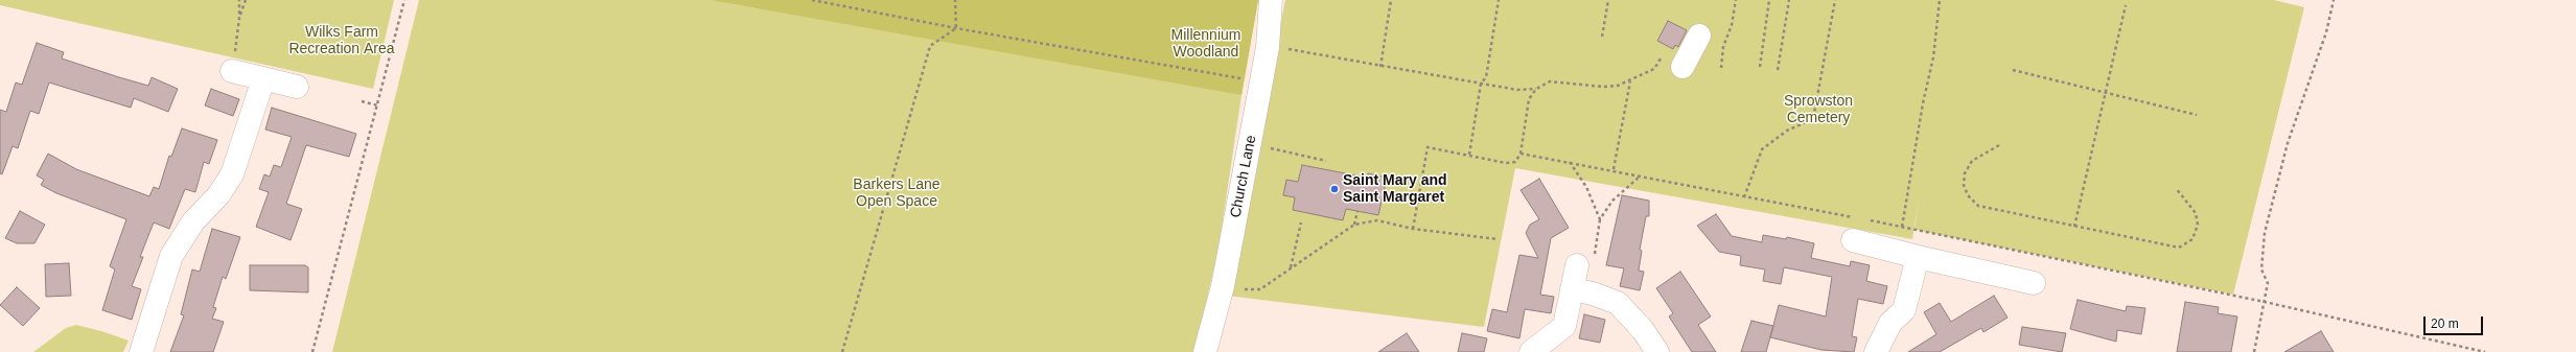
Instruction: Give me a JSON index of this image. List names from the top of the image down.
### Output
{
  "streets": {
    "street": ["Church Lane"]
  },
  "parks": [
    "Wilks Farm Recreation Area",
    "Millennium Woodland",
    "Sprowston Cemetery",
    "Barkers Lane Open Space"
  ],
  "places": ["Saint Mary and Saint Margaret"],
  "scale_bar": "20 m"
}
